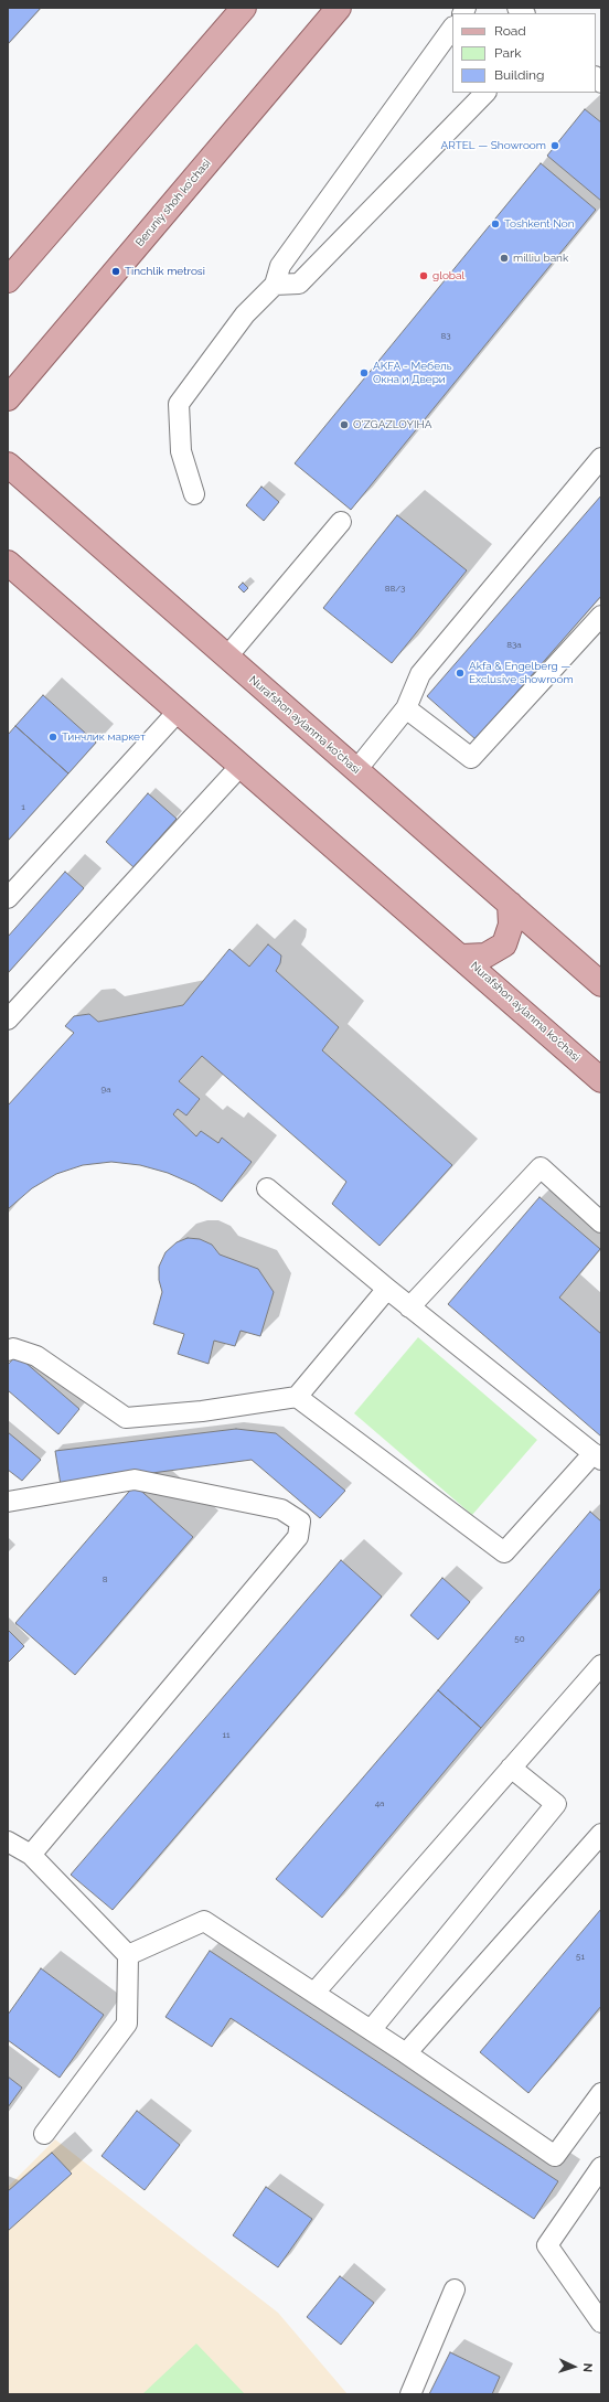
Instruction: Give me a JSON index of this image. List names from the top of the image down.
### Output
{
  "streets": {
    "main road": ["Beruniy shoh ko'chasi", "Nurafshon aylanma ko'chasi"]
  },
  "places": [
    "ARTEL — Showroom",
    "Toshkent Non",
    "milliu bank",
    "Tinchlik metrosi",
    "global",
    "AKFA - Мебель Окна и Двери",
    "O'ZGAZLOYIHA",
    "Akfa & Engelberg — Exclusive showroom",
    "Тинчлик маркет"
  ],
  "house_numbers": [
    "83",
    "88/3",
    "83a",
    "1",
    "9a",
    "8",
    "50",
    "11",
    "4а",
    "51"
  ],
  "legend": ["Road", "Park", "Building"],
  "north": "right"
}
